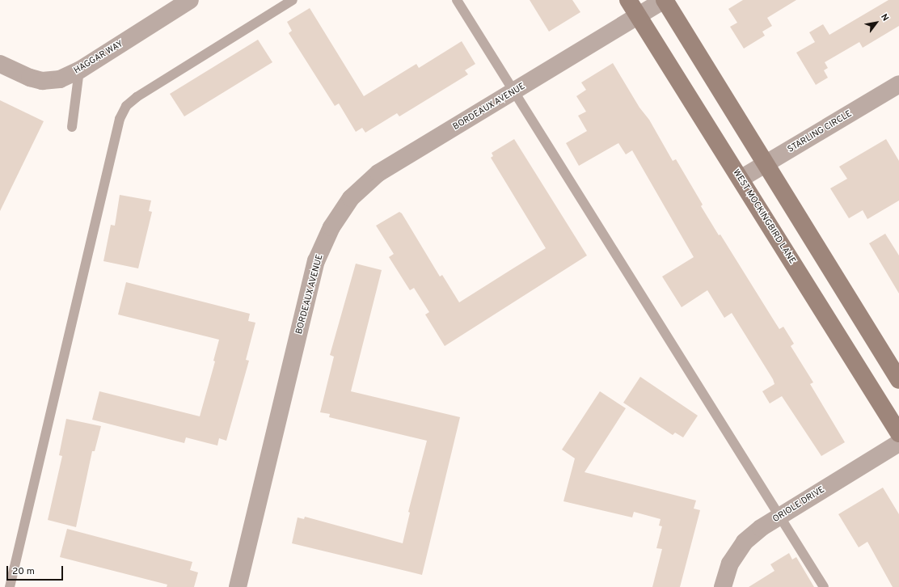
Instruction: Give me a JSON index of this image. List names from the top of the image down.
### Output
{
  "streets": {
    "main road": ["WEST MOCKINGBIRD LANE"],
    "street": [
      "HAGGAR WAY",
      "BORDEAUX AVENUE",
      "STARLING CIRCLE",
      "ORIOLE DRIVE"
    ]
  },
  "crossings": [
    ["BORDEAUX AVENUE", "WEST MOCKINGBIRD LANE"],
    ["STARLING CIRCLE", "WEST MOCKINGBIRD LANE"]
  ],
  "scale_bar": "20 m",
  "north": "top right"
}
